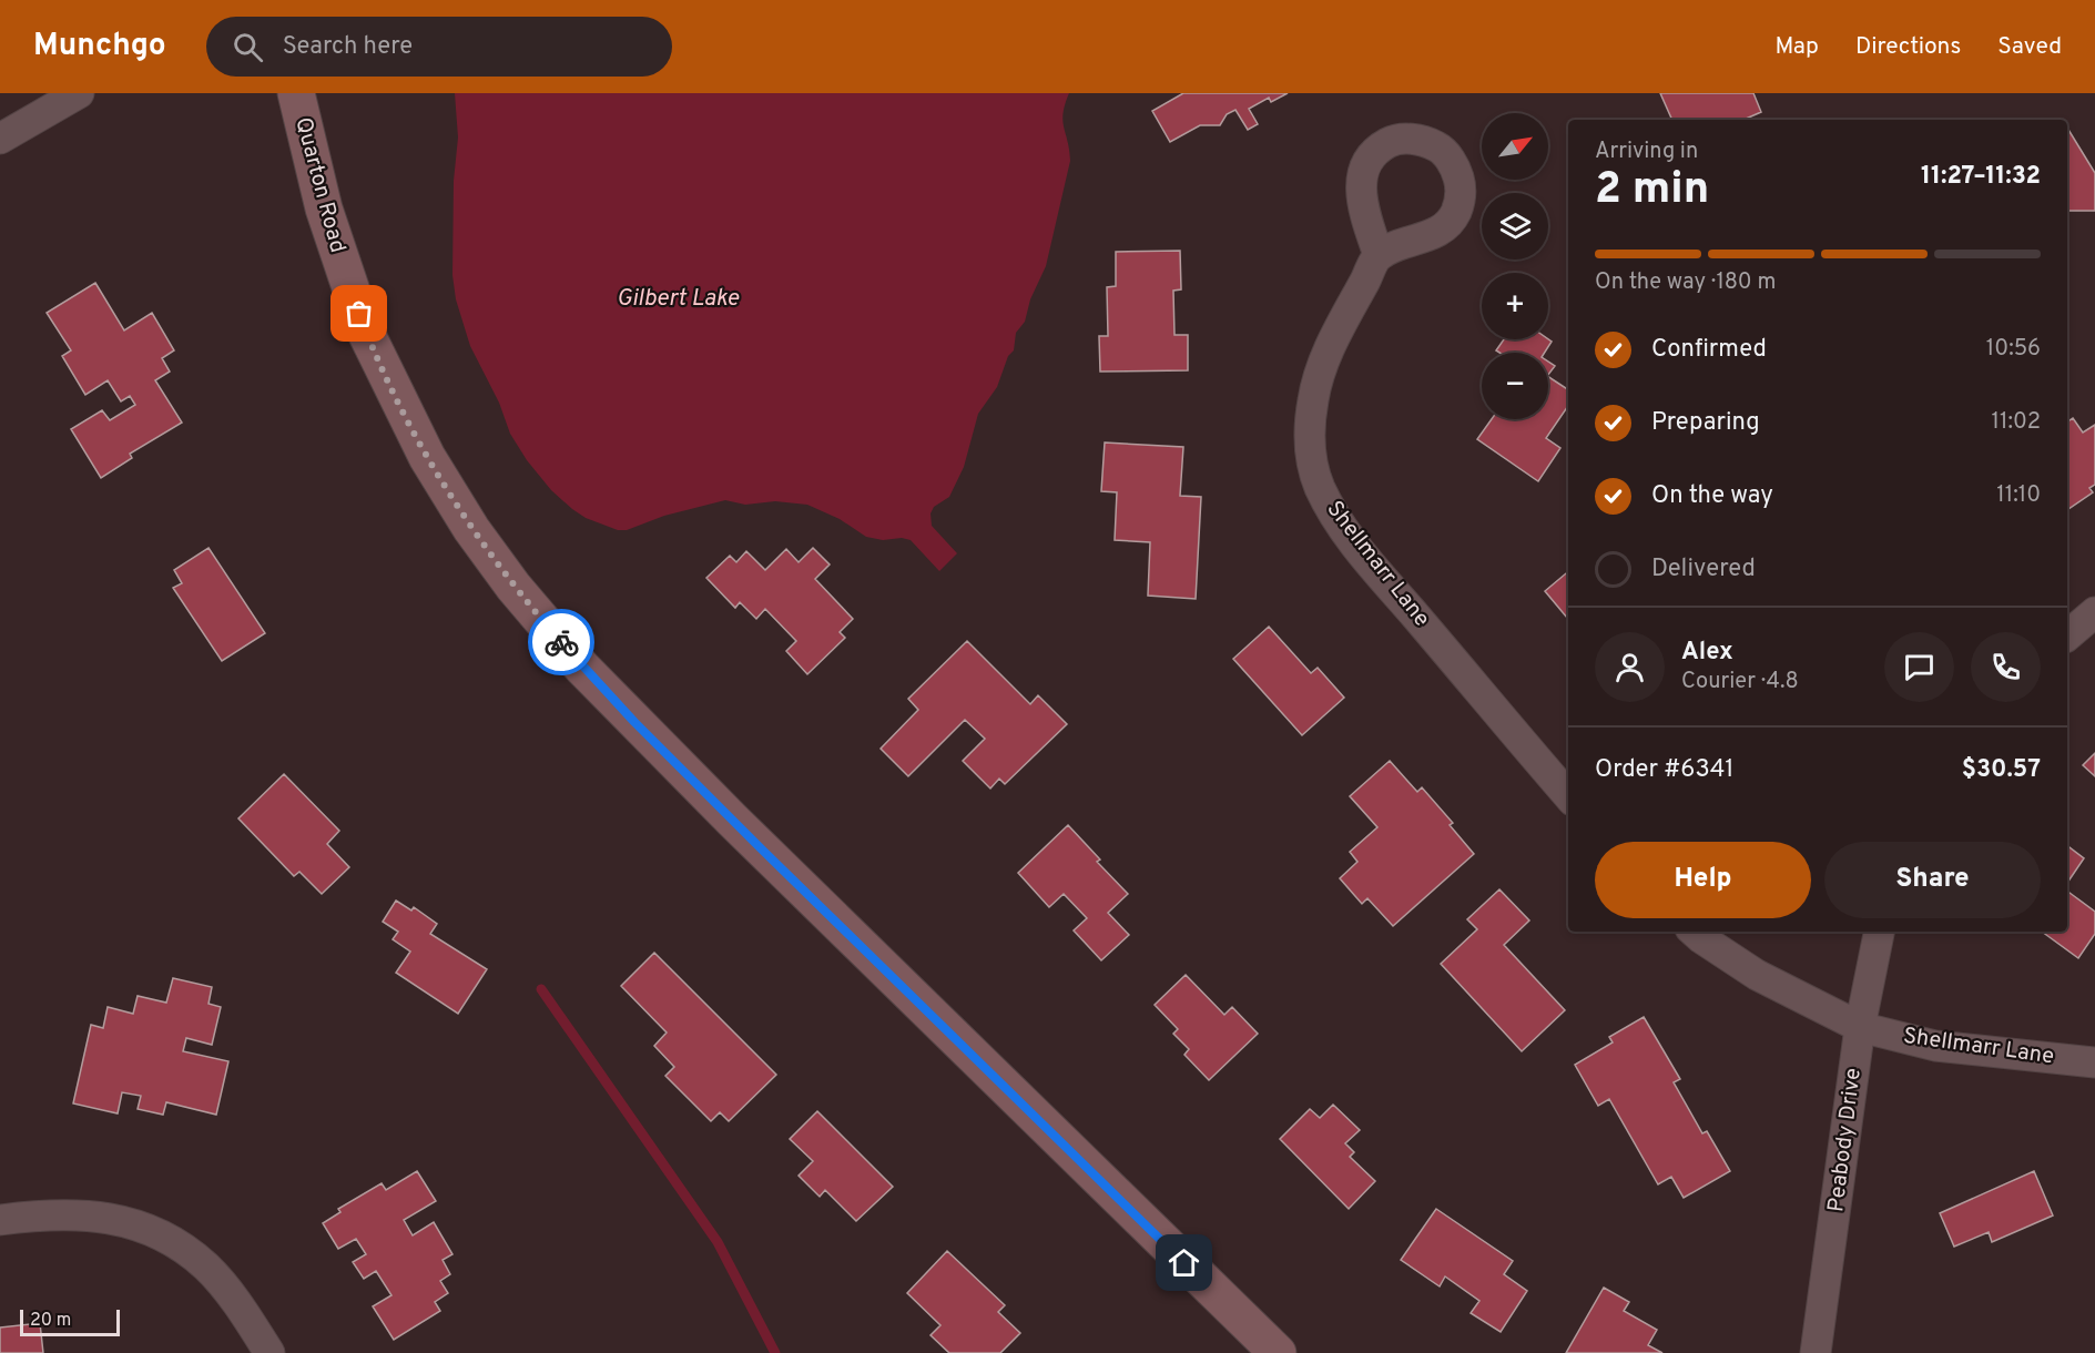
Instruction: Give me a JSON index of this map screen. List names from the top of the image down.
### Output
{
  "streets": {
    "street": ["Quarton Road", "Shellmarr Lane", "Peabody Drive"]
  },
  "crossings": [
    ["Shellmarr Lane", "Peabody Drive"]
  ],
  "water": ["Gilbert Lake"],
  "scale_bar": "20 m",
  "north": "top right",
  "page": {
    "header": "Munchgo",
    "search": "Search here",
    "nav": ["Map", "Directions", "Saved"],
    "map_buttons": ["+", "−"],
    "heading": ["2 min", "Arriving in", "11:27–11:32"],
    "panel": [
      "Alex",
      "Courier · 4.8",
      "Order #6341",
      "$30.57"
    ],
    "bar": "On the way · 180 m",
    "list": [
      ["Confirmed", "10:56"],
      ["Preparing", "11:02"],
      ["On the way", "11:10"],
      "Delivered"
    ],
    "buttons": ["Help", "Share"],
    "scale": "20 m"
  }
}
